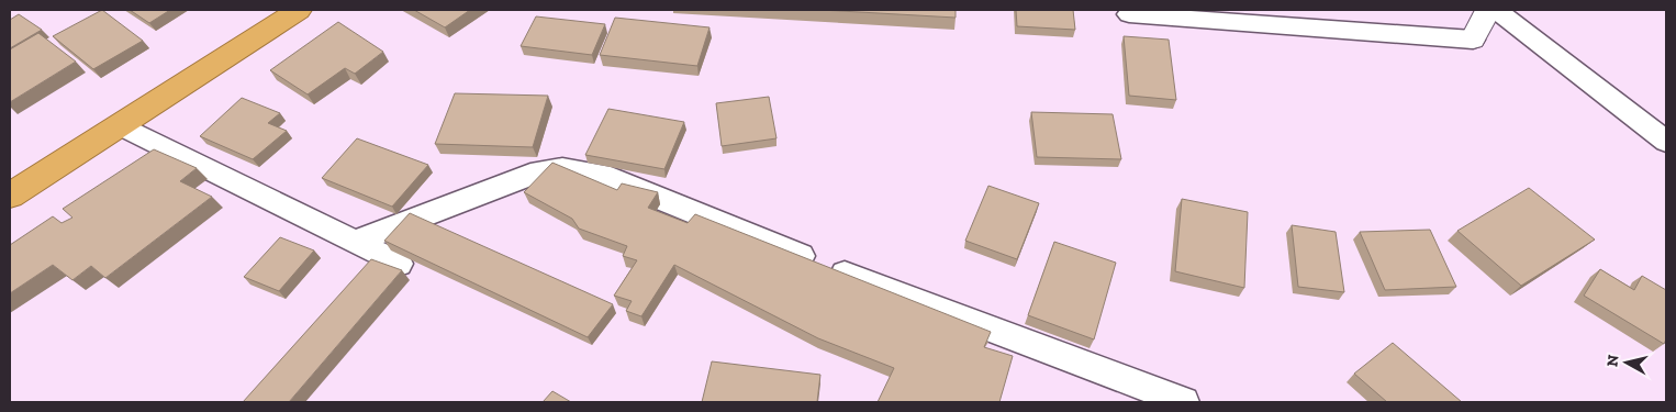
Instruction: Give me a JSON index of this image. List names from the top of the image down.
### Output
{
  "north": "left"
}
